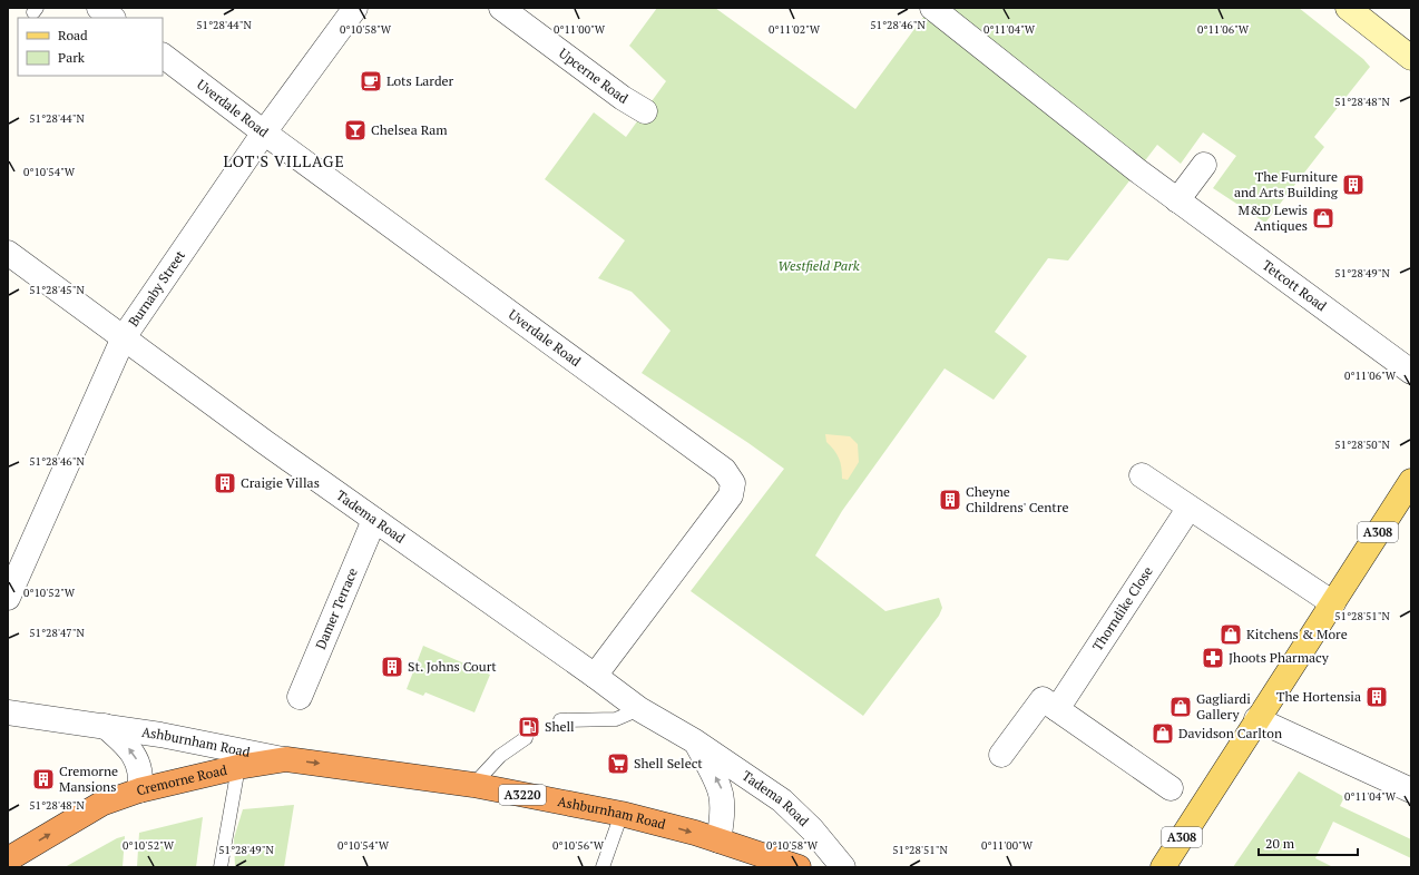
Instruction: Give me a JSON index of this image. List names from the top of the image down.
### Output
{
  "streets": {
    "highway": ["Ashburnham Road", "Cremorne Road", "A3220"],
    "main road": ["A308"],
    "street": [
      "Upcerne Road",
      "Uverdale Road",
      "Tetcott Road",
      "Burnaby Street",
      "Tadema Road",
      "Damer Terrace",
      "Thorndike Close"
    ]
  },
  "crossings": [
    ["Uverdale Road", "Burnaby Street"],
    ["Uverdale Road", "Tadema Road"],
    ["Burnaby Street", "Tadema Road"],
    ["Tadema Road", "Damer Terrace"],
    ["Tadema Road", "Ashburnham Road"],
    ["Ashburnham Road", "Cremorne Road"]
  ],
  "one_way": ["Cremorne Road"],
  "districts": ["LOT'S VILLAGE"],
  "parks": ["Westfield Park"],
  "places": {
    "cafe": ["Lots Larder"],
    "bar": ["Chelsea Ram"],
    "building": [
      "The Furniture and Arts Building",
      "Craigie Villas",
      "Cheyne Childrens' Centre",
      "St. Johns Court",
      "The Hortensia",
      "Cremorne Mansions"
    ],
    "shop": [
      "M&D Lewis Antiques",
      "Kitchens & More",
      "Gagliardi Gallery",
      "Davidson Carlton"
    ],
    "pharmacy": ["Jhoots Pharmacy"],
    "fuel station": ["Shell"],
    "supermarket": ["Shell Select"]
  },
  "legend": ["Road", "Park"],
  "scale_bar": "20 m",
  "coordinates": [
    "51°28'44\"N",
    "51°28'46\"N",
    "0°10'58\"W",
    "0°11'00\"W",
    "0°11'02\"W",
    "0°11'04\"W",
    "0°11'06\"W",
    "51°28'48\"N",
    "0°10'54\"W",
    "51°28'49\"N",
    "51°28'45\"N",
    "51°28'50\"N",
    "0°10'52\"W",
    "51°28'51\"N",
    "51°28'47\"N",
    "0°10'56\"W"
  ]
}
